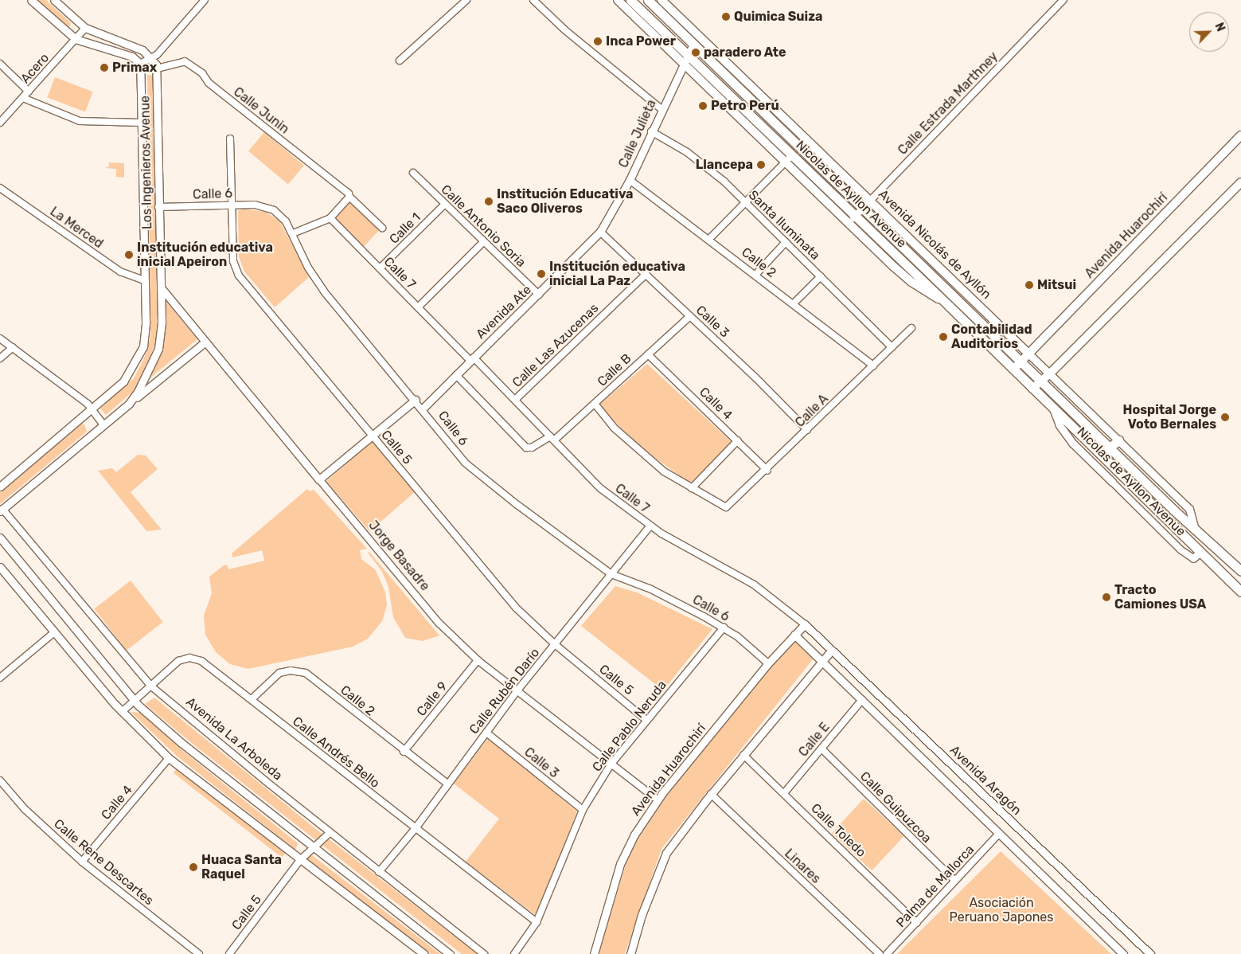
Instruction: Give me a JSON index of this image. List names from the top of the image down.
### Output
{
  "streets": {
    "main road": ["Nicolas de Ayllon Avenue", "Avenida Huarochirí", "Avenida Nicolás de Ayllón"],
    "street": [
      "Acero",
      "Calle Estrada Marthney",
      "Calle Junin",
      "Calle Julieta",
      "Los Ingenieros Avenue",
      "Calle 6",
      "Santa Iluminata",
      "Calle Antonio Soria",
      "La Merced",
      "Calle 1",
      "Calle 2",
      "Calle 7",
      "Avenida Ate",
      "Calle 3",
      "Calle Las Azucenas",
      "Calle B",
      "Calle 4",
      "Calle A",
      "Calle 5",
      "Jorge Basadre",
      "Calle Rubén Darío",
      "Calle 9",
      "Calle Pablo Neruda",
      "Avenida La Arboleda",
      "Calle E",
      "Calle Andrés Bello",
      "Avenida Aragón",
      "Calle Guipuzcoa",
      "Calle Toledo",
      "Calle Rene Descartes",
      "Linares",
      "Palma de Mallorca"
    ]
  },
  "crossings": [
    ["Calle Estrada Marthney", "Nicolas de Ayllon Avenue"],
    ["Calle Estrada Marthney", "Avenida Nicolás de Ayllón"],
    ["Calle Junin", "Los Ingenieros Avenue"],
    ["Calle Julieta", "Nicolas de Ayllon Avenue"],
    ["Calle Julieta", "Santa Iluminata"],
    ["Calle Julieta", "Calle 2"],
    ["Calle Julieta", "Avenida Ate"],
    ["Calle Julieta", "Calle 3"],
    ["Los Ingenieros Avenue", "Calle 6"],
    ["Los Ingenieros Avenue", "La Merced"],
    ["Los Ingenieros Avenue", "Jorge Basadre"],
    ["Los Ingenieros Avenue", "Avenida La Arboleda"],
    ["Calle 6", "Avenida Huarochirí"],
    ["Calle 6", "Avenida Ate"],
    ["Calle 6", "Calle 5"],
    ["Calle 6", "Calle Rubén Darío"],
    ["Calle 6", "Calle Pablo Neruda"],
    ["Nicolas de Ayllon Avenue", "Avenida Huarochirí"],
    ["Nicolas de Ayllon Avenue", "Avenida Nicolás de Ayllón"],
    ["Santa Iluminata", "Calle A"],
    ["Calle Antonio Soria", "Calle 1"],
    ["Calle Antonio Soria", "Avenida Ate"],
    ["Calle 1", "Calle 7"],
    ["Avenida Huarochirí", "Avenida Nicolás de Ayllón"],
    ["Avenida Huarochirí", "Calle 7"],
    ["Avenida Huarochirí", "Jorge Basadre"],
    ["Avenida Huarochirí", "Avenida Aragón"],
    ["Calle 2", "Calle A"],
    ["Calle 2", "Calle Rubén Darío"],
    ["Calle 2", "Calle 9"],
    ["Calle 2", "Calle Andrés Bello"],
    ["Calle 7", "Avenida Ate"],
    ["Calle 7", "Calle Las Azucenas"],
    ["Calle 7", "Calle B"],
    ["Calle 7", "Calle Rubén Darío"],
    ["Calle 7", "Avenida Aragón"],
    ["Avenida Ate", "Calle 3"],
    ["Avenida Ate", "Calle B"],
    ["Calle 3", "Calle Las Azucenas"],
    ["Calle 3", "Calle B"],
    ["Calle 3", "Calle A"],
    ["Calle 3", "Calle Rubén Darío"],
    ["Calle 3", "Calle Pablo Neruda"],
    ["Calle B", "Calle 4"],
    ["Calle 4", "Calle A"],
    ["Calle 4", "Calle Rene Descartes"],
    ["Calle 5", "Calle Rubén Darío"],
    ["Calle 5", "Calle Pablo Neruda"],
    ["Calle 5", "Avenida La Arboleda"],
    ["Jorge Basadre", "Calle Rubén Darío"],
    ["Jorge Basadre", "Calle 9"],
    ["Jorge Basadre", "Calle Pablo Neruda"],
    ["Calle Rubén Darío", "Avenida La Arboleda"],
    ["Calle Rubén Darío", "Calle Andrés Bello"],
    ["Calle Pablo Neruda", "Calle Andrés Bello"],
    ["Avenida La Arboleda", "Calle Andrés Bello"],
    ["Calle E", "Calle Guipuzcoa"],
    ["Calle E", "Calle Toledo"],
    ["Calle Guipuzcoa", "Palma de Mallorca"],
    ["Calle Toledo", "Palma de Mallorca"]
  ],
  "parks": ["Asociación Peruano Japones"],
  "places": [
    "Quimica Suiza",
    "Inca Power",
    "paradero Ate",
    "Primax",
    "Petro Perú",
    "Llancepa",
    "Institución Educativa Saco Oliveros",
    "Institución educativa inicial Apeiron",
    "Institución educativa inicial La Paz",
    "Mitsui",
    "Contabilidad Auditorios",
    "Hospital Jorge Voto Bernales",
    "Tracto Camiones USA",
    "Huaca Santa Raquel"
  ],
  "north": "top right"
}
